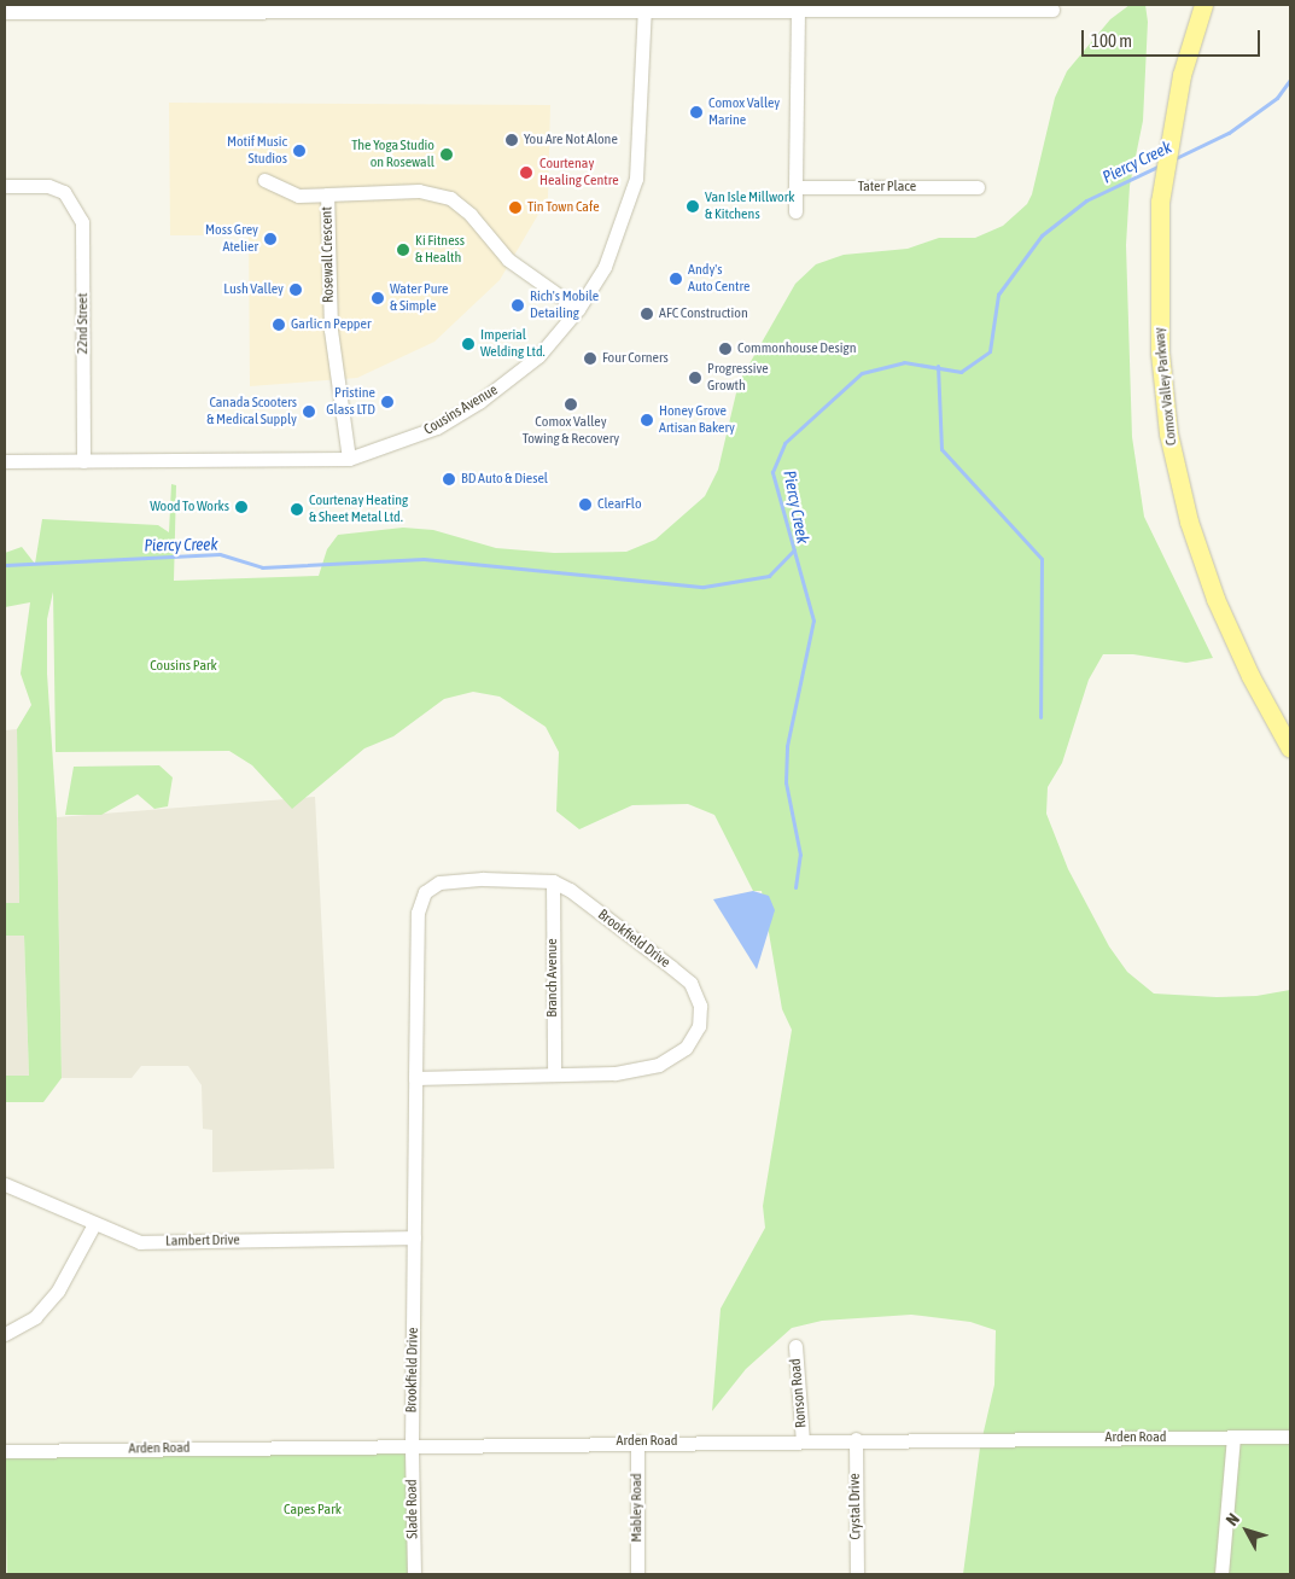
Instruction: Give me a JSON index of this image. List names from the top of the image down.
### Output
{
  "streets": {
    "main road": ["Comox Valley Parkway"],
    "street": [
      "Tater Place",
      "Rosewall Crescent",
      "22nd Street",
      "Cousins Avenue",
      "Brookfield Drive",
      "Branch Avenue",
      "Lambert Drive",
      "Ronson Road",
      "Arden Road",
      "Crystal Drive",
      "Mabley Road",
      "Slade Road"
    ]
  },
  "crossings": [
    ["Rosewall Crescent", "Cousins Avenue"],
    ["22nd Street", "Cousins Avenue"],
    ["Brookfield Drive", "Branch Avenue"],
    ["Brookfield Drive", "Lambert Drive"],
    ["Brookfield Drive", "Arden Road"],
    ["Brookfield Drive", "Slade Road"],
    ["Ronson Road", "Arden Road"],
    ["Arden Road", "Crystal Drive"],
    ["Arden Road", "Mabley Road"],
    ["Arden Road", "Slade Road"]
  ],
  "water": ["Piercy Creek"],
  "parks": ["Cousins Park", "Capes Park"],
  "places": [
    "Comox Valley Marine",
    "You Are Not Alone",
    "Motif Music Studios",
    "The Yoga Studio on Rosewall",
    "Courtenay Healing Centre",
    "Van Isle Millwork & Kitchens",
    "Tin Town Cafe",
    "Moss Grey Atelier",
    "Ki Fitness & Health",
    "Andy's Auto Centre",
    "Lush Valley",
    "Water Pure & Simple",
    "Rich's Mobile Detailing",
    "AFC Construction",
    "Garlic n Pepper",
    "Imperial Welding Ltd.",
    "Commonhouse Design",
    "Four Corners",
    "Progressive Growth",
    "Pristine Glass LTD",
    "Comox Valley Towing & Recovery",
    "Canada Scooters & Medical Supply",
    "Honey Grove Artisan Bakery",
    "BD Auto & Diesel",
    "ClearFlo",
    "Wood To Works",
    "Courtenay Heating & Sheet Metal Ltd."
  ],
  "scale_bar": "100 m",
  "north": "top left"
}
